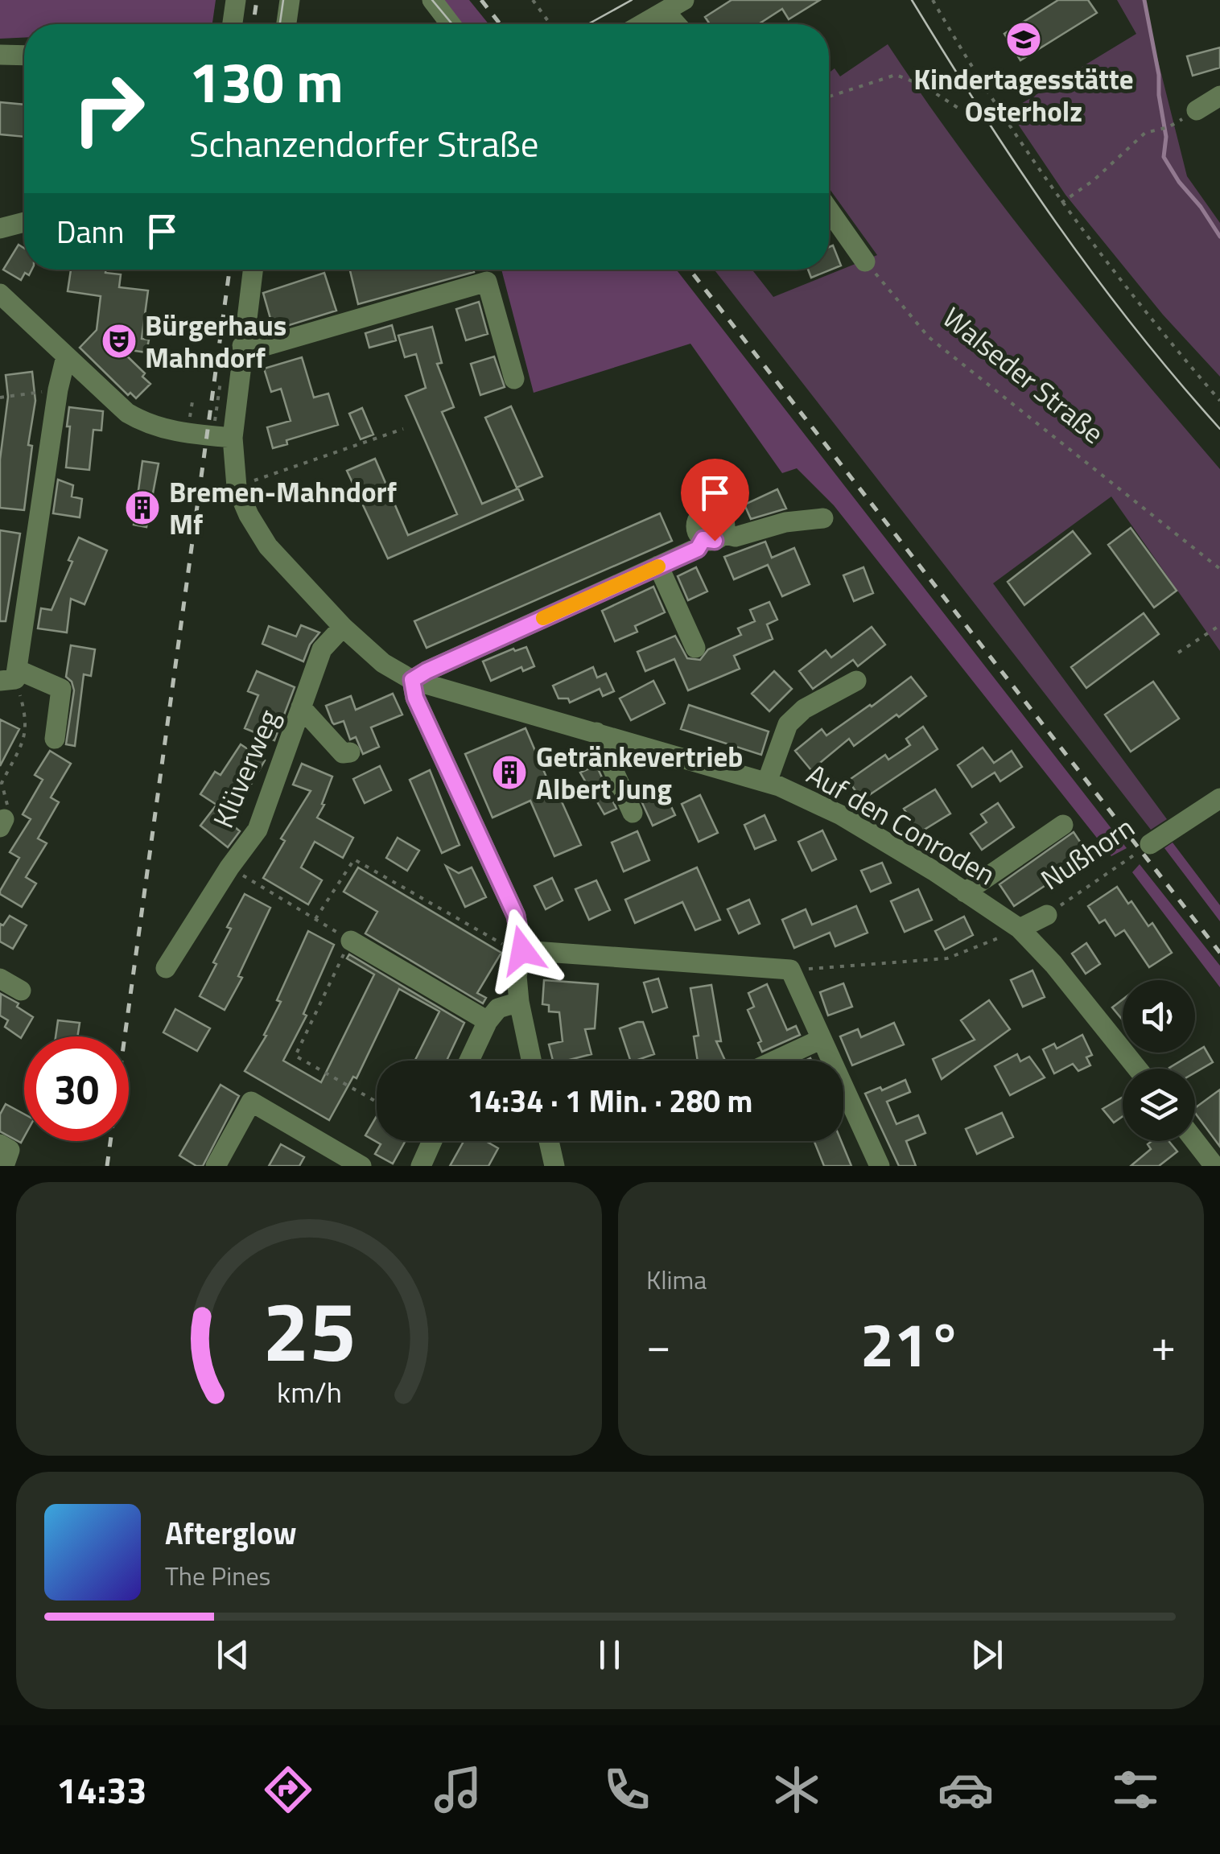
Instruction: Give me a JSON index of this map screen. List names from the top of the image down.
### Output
{
  "streets": {
    "street": ["Klüverweg", "Auf den Conroden", "Nußhorn"],
    "path": ["Walseder Straße"]
  },
  "crossings": [
    ["Klüverweg", "Auf den Conroden"],
    ["Auf den Conroden", "Nußhorn"]
  ],
  "places": {
    "school or university": ["Kindertagesstätte Osterholz"],
    "theatre": ["Bürgerhaus Mahndorf"],
    "building": ["Bremen-Mahndorf Mf", "Getränkevertrieb Albert Jung"]
  },
  "page": {
    "turn": ["130 m", "Schanzendorfer Straße"],
    "then": "Dann",
    "limit": "30",
    "trip": "14:34 · 1 Min. · 280 m",
    "tile": "Klima",
    "heat": ["−", "21°", "+"],
    "song": ["Afterglow", "The Pines"],
    "tabs": "14:33",
    "gauge": ["25", "km/h"]
  }
}
